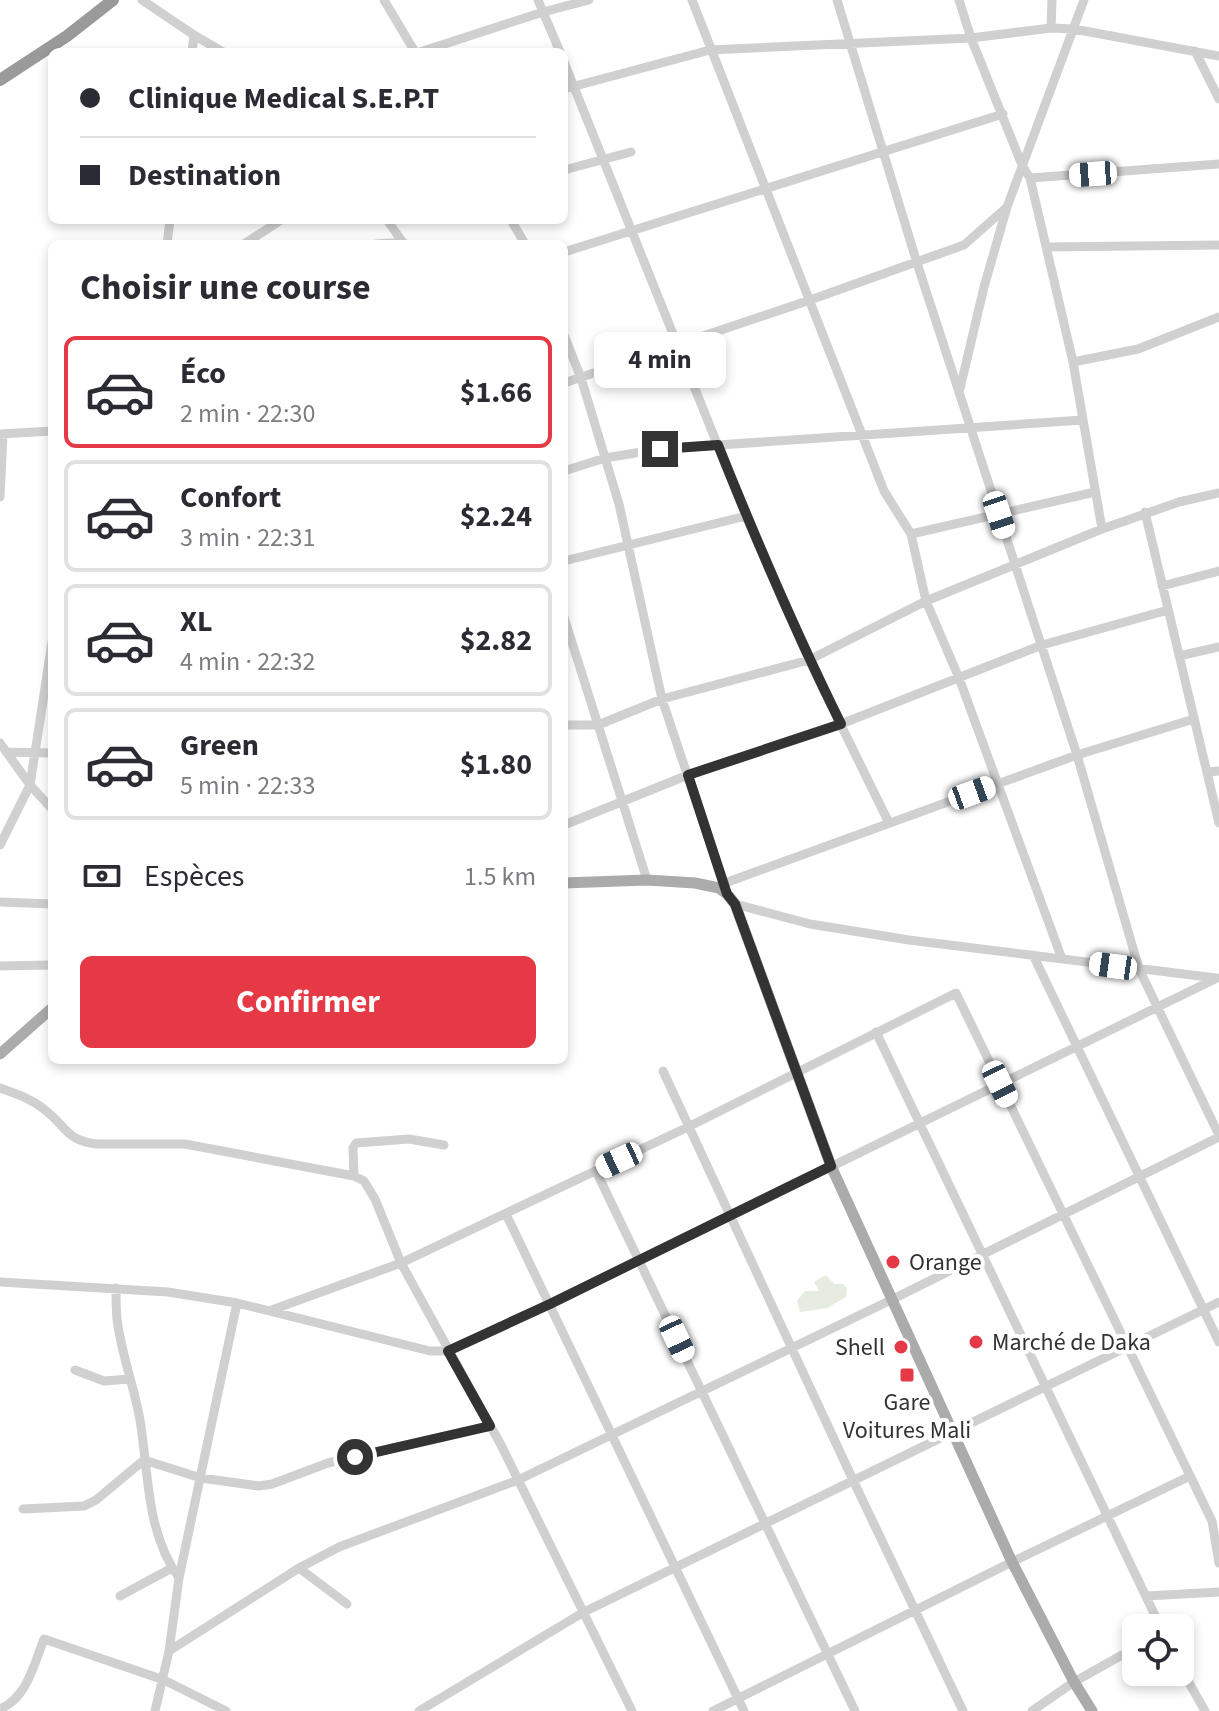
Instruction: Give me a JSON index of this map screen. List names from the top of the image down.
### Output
{
  "places": {
    "other": ["Orange", "Marché de Daka", "Shell"],
    "transit": ["Gare Voitures Mali"]
  },
  "page": {
    "banner": ["Clinique Medical S.E.P.T", "Destination"],
    "heading": "Choisir une course",
    "bubble": "4 min",
    "list": [
      {
        "name": "Éco",
        "note": "2 min · 22:30",
        "value": "$1.66"
      },
      {
        "name": "Confort",
        "note": "3 min · 22:31",
        "value": "$2.24"
      },
      {
        "name": "XL",
        "note": "4 min · 22:32",
        "value": "$2.82"
      },
      {
        "name": "Green",
        "note": "5 min · 22:33",
        "value": "$1.80"
      }
    ],
    "pay": ["Espèces", "1.5 km"],
    "buttons": "Confirmer"
  }
}
